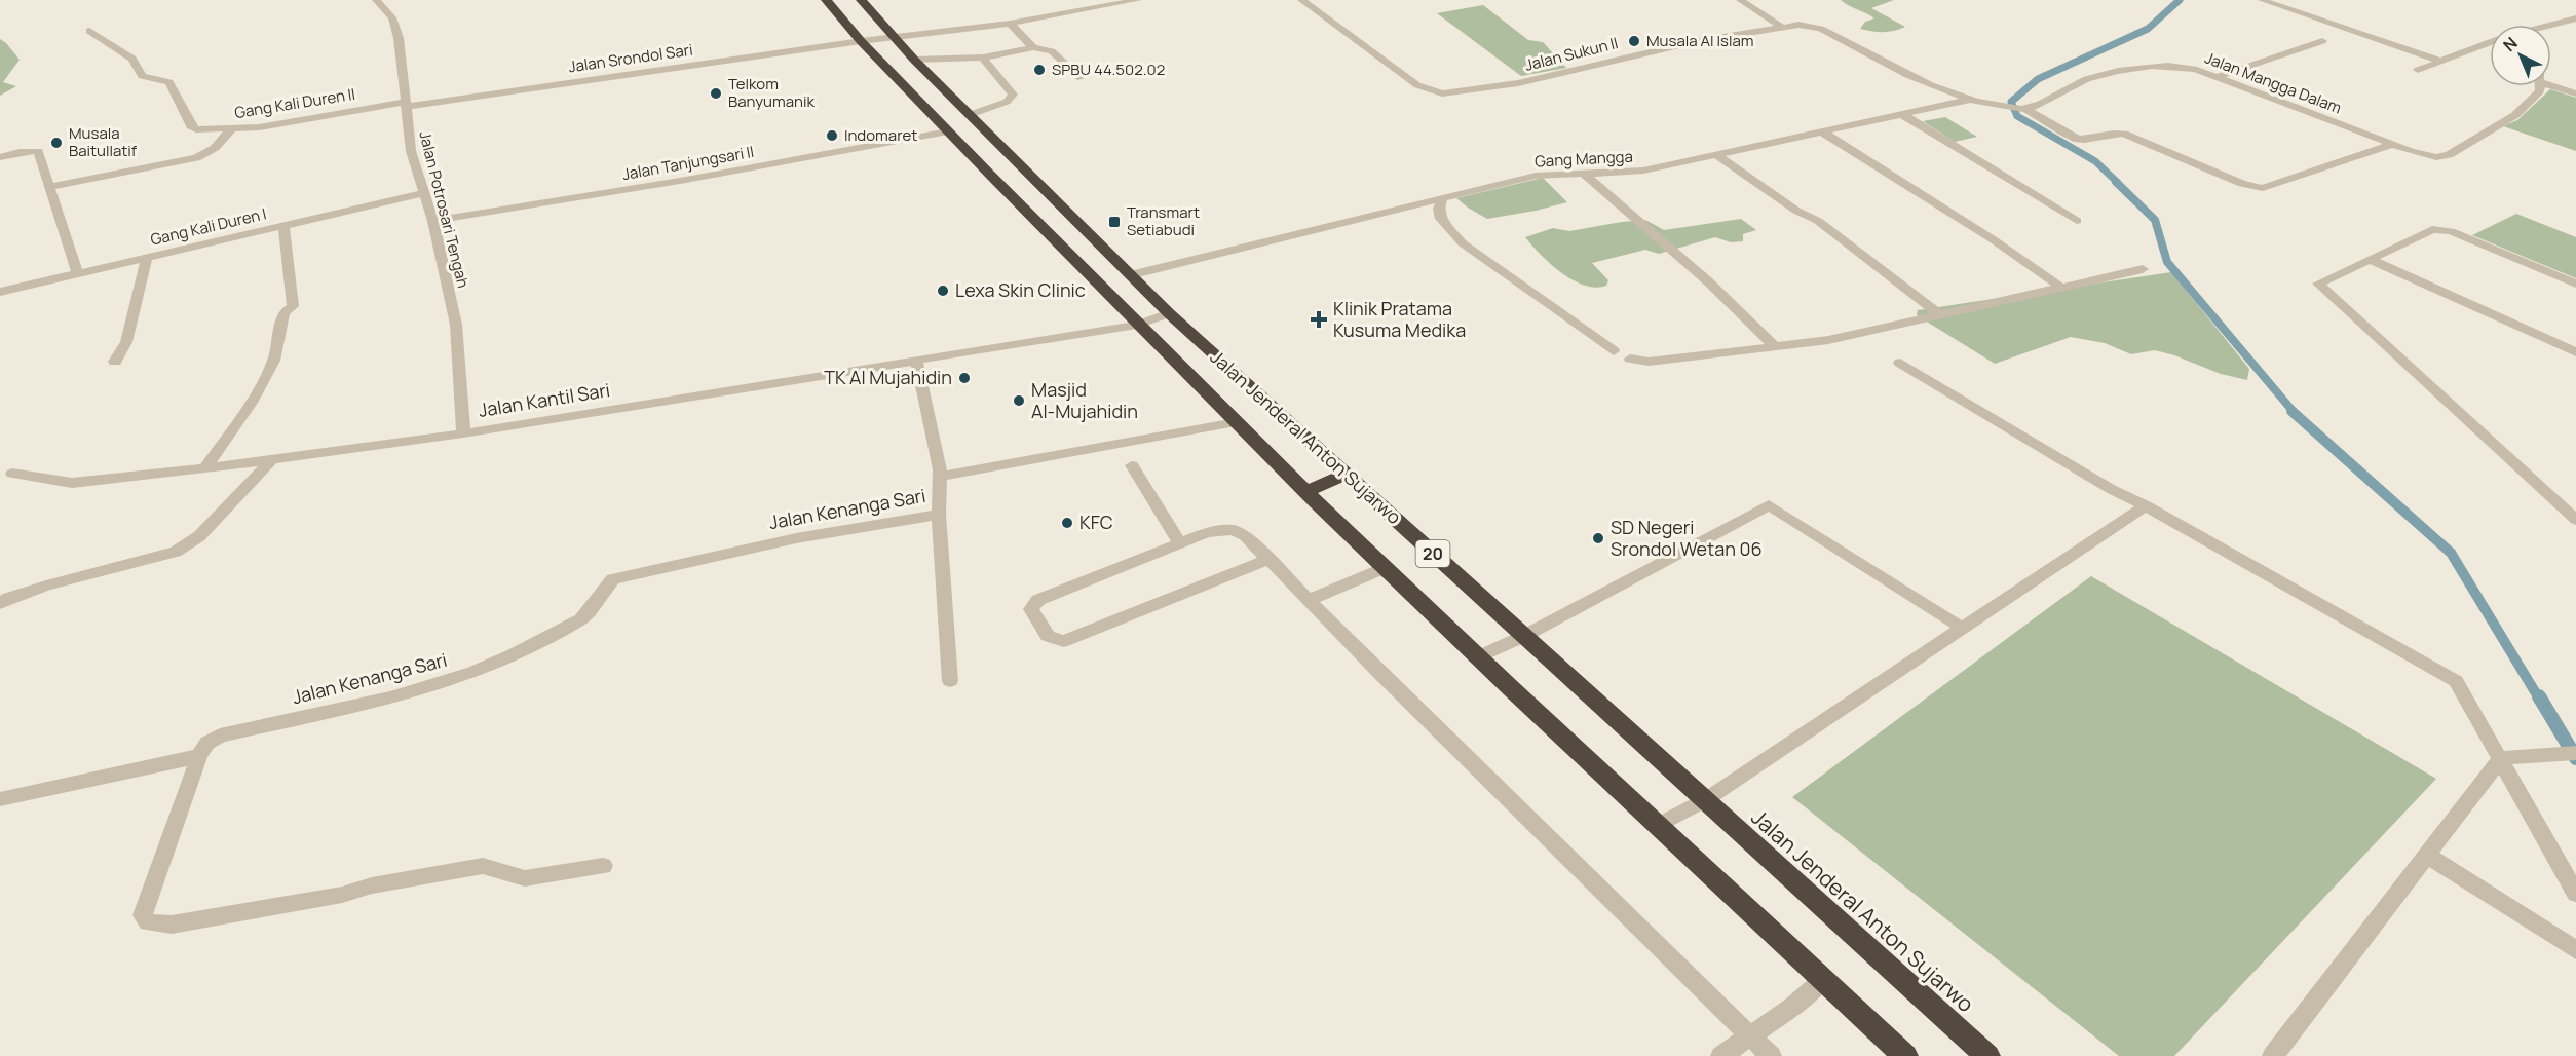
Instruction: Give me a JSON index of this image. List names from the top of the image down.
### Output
{
  "streets": {
    "highway": ["Jalan Jenderal Anton Sujarwo", "20"],
    "street": [
      "Jalan Sukun II",
      "Jalan Srondol Sari",
      "Jalan Mangga Dalam",
      "Gang Kali Duren II",
      "Gang Mangga",
      "Jalan Tanjungsari II",
      "Jalan Potrosari Tengah",
      "Gang Kali Duren I",
      "Jalan Kantil Sari",
      "Jalan Kenanga Sari"
    ]
  },
  "crossings": [
    ["Jalan Sukun II", "Gang Mangga"],
    ["Jalan Srondol Sari", "Gang Kali Duren II"],
    ["Jalan Srondol Sari", "Jalan Potrosari Tengah"],
    ["Jalan Srondol Sari", "Jalan Jenderal Anton Sujarwo"],
    ["Jalan Srondol Sari", "20"],
    ["Gang Kali Duren II", "Jalan Potrosari Tengah"],
    ["Gang Mangga", "Jalan Jenderal Anton Sujarwo"],
    ["Jalan Tanjungsari II", "Jalan Potrosari Tengah"],
    ["Jalan Tanjungsari II", "Jalan Jenderal Anton Sujarwo"],
    ["Jalan Potrosari Tengah", "Gang Kali Duren I"],
    ["Jalan Potrosari Tengah", "Jalan Kantil Sari"],
    ["Jalan Kantil Sari", "Jalan Jenderal Anton Sujarwo"],
    ["Jalan Kantil Sari", "Jalan Kenanga Sari"],
    ["Jalan Jenderal Anton Sujarwo", "20"]
  ],
  "places": {
    "other": [
      "Musala Al Islam",
      "SPBU 44.502.02",
      "Telkom Banyumanik",
      "Indomaret",
      "Musala Baitullatif",
      "Lexa Skin Clinic",
      "TK Al Mujahidin",
      "Masjid Al-Mujahidin",
      "KFC",
      "SD Negeri Srondol Wetan 06"
    ],
    "transit": ["Transmart Setiabudi"],
    "health": ["Klinik Pratama Kusuma Medika"]
  },
  "north": "top left"
}
